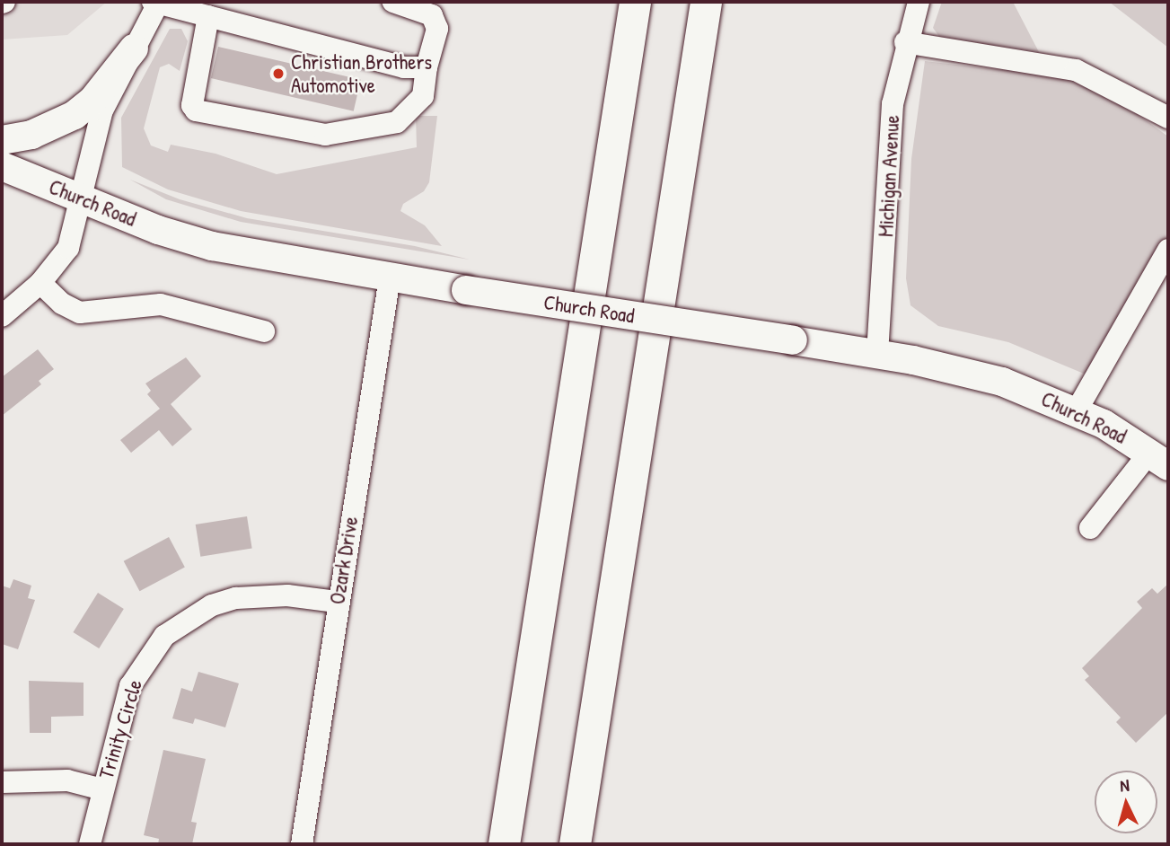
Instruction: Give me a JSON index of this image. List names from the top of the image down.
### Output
{
  "streets": {
    "main road": ["Church Road"],
    "street": ["Michigan Avenue", "Ozark Drive", "Trinity Circle"]
  },
  "crossings": [
    ["Michigan Avenue", "Church Road"],
    ["Church Road", "Ozark Drive"],
    ["Ozark Drive", "Trinity Circle"]
  ],
  "places": ["Christian Brothers Automotive"],
  "north": "top"
}
